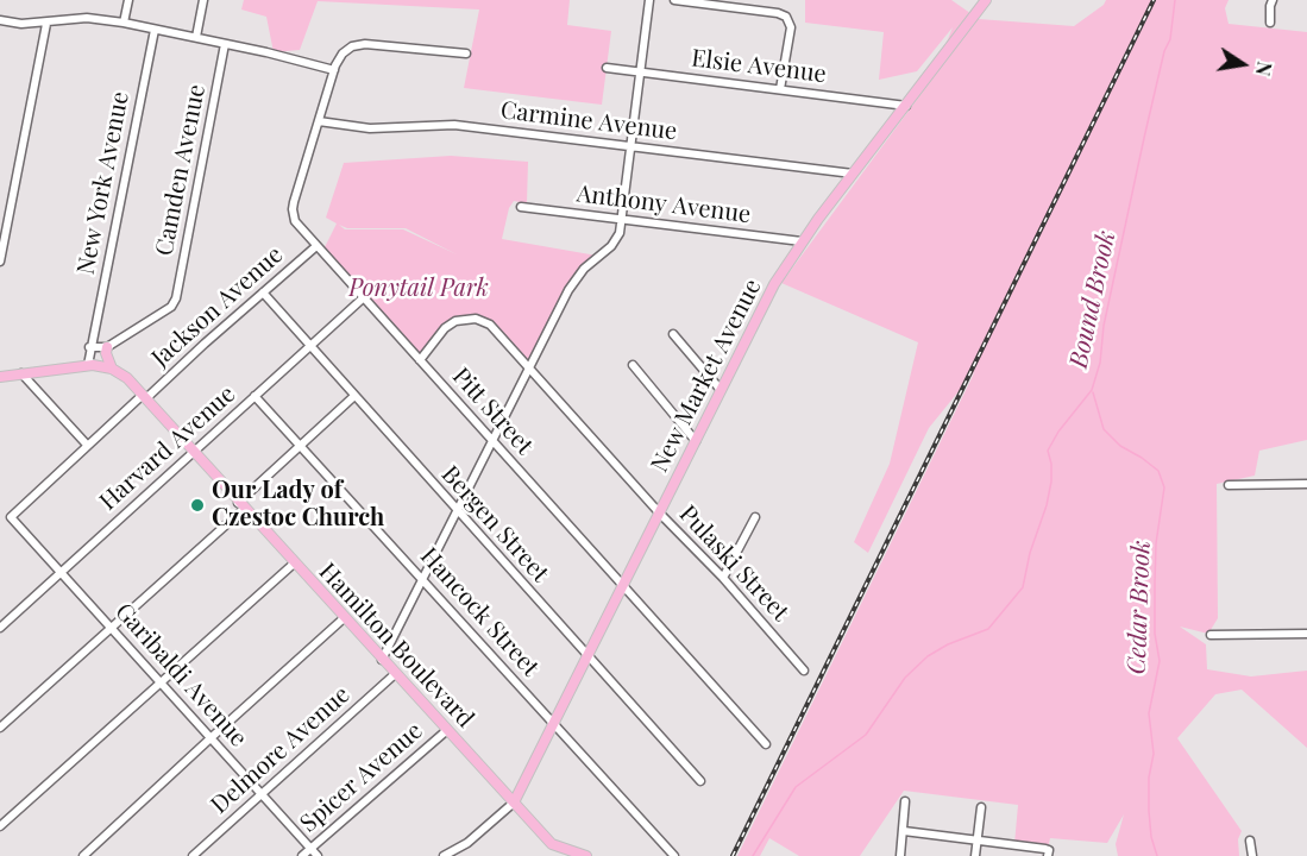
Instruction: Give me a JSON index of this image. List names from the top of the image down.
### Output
{
  "streets": {
    "main road": ["New Market Avenue", "Hamilton Boulevard"],
    "street": [
      "Elsie Avenue",
      "Carmine Avenue",
      "Camden Avenue",
      "New York Avenue",
      "Anthony Avenue",
      "Jackson Avenue",
      "Pitt Street",
      "Harvard Avenue",
      "Bergen Street",
      "Pulaski Street",
      "Hancock Street",
      "Garibaldi Avenue",
      "Delmore Avenue",
      "Spicer Avenue"
    ]
  },
  "crossings": [
    ["Elsie Avenue", "New Market Avenue"],
    ["Carmine Avenue", "New Market Avenue"],
    ["Carmine Avenue", "Pitt Street"],
    ["Anthony Avenue", "New Market Avenue"],
    ["Jackson Avenue", "Pitt Street"],
    ["Jackson Avenue", "Bergen Street"],
    ["Jackson Avenue", "Hamilton Boulevard"],
    ["Jackson Avenue", "Garibaldi Avenue"],
    ["New Market Avenue", "Pitt Street"],
    ["New Market Avenue", "Bergen Street"],
    ["New Market Avenue", "Pulaski Street"],
    ["New Market Avenue", "Hancock Street"],
    ["New Market Avenue", "Hamilton Boulevard"],
    ["Pitt Street", "Harvard Avenue"],
    ["Pitt Street", "Pulaski Street"],
    ["Harvard Avenue", "Bergen Street"],
    ["Harvard Avenue", "Hancock Street"],
    ["Harvard Avenue", "Hamilton Boulevard"],
    ["Harvard Avenue", "Garibaldi Avenue"],
    ["Hamilton Boulevard", "Delmore Avenue"],
    ["Hamilton Boulevard", "Spicer Avenue"],
    ["Garibaldi Avenue", "Delmore Avenue"],
    ["Garibaldi Avenue", "Spicer Avenue"]
  ],
  "water": ["Bound Brook", "Cedar Brook"],
  "parks": ["Ponytail Park"],
  "places": ["Our Lady of Czestoc Church"],
  "north": "right"
}
